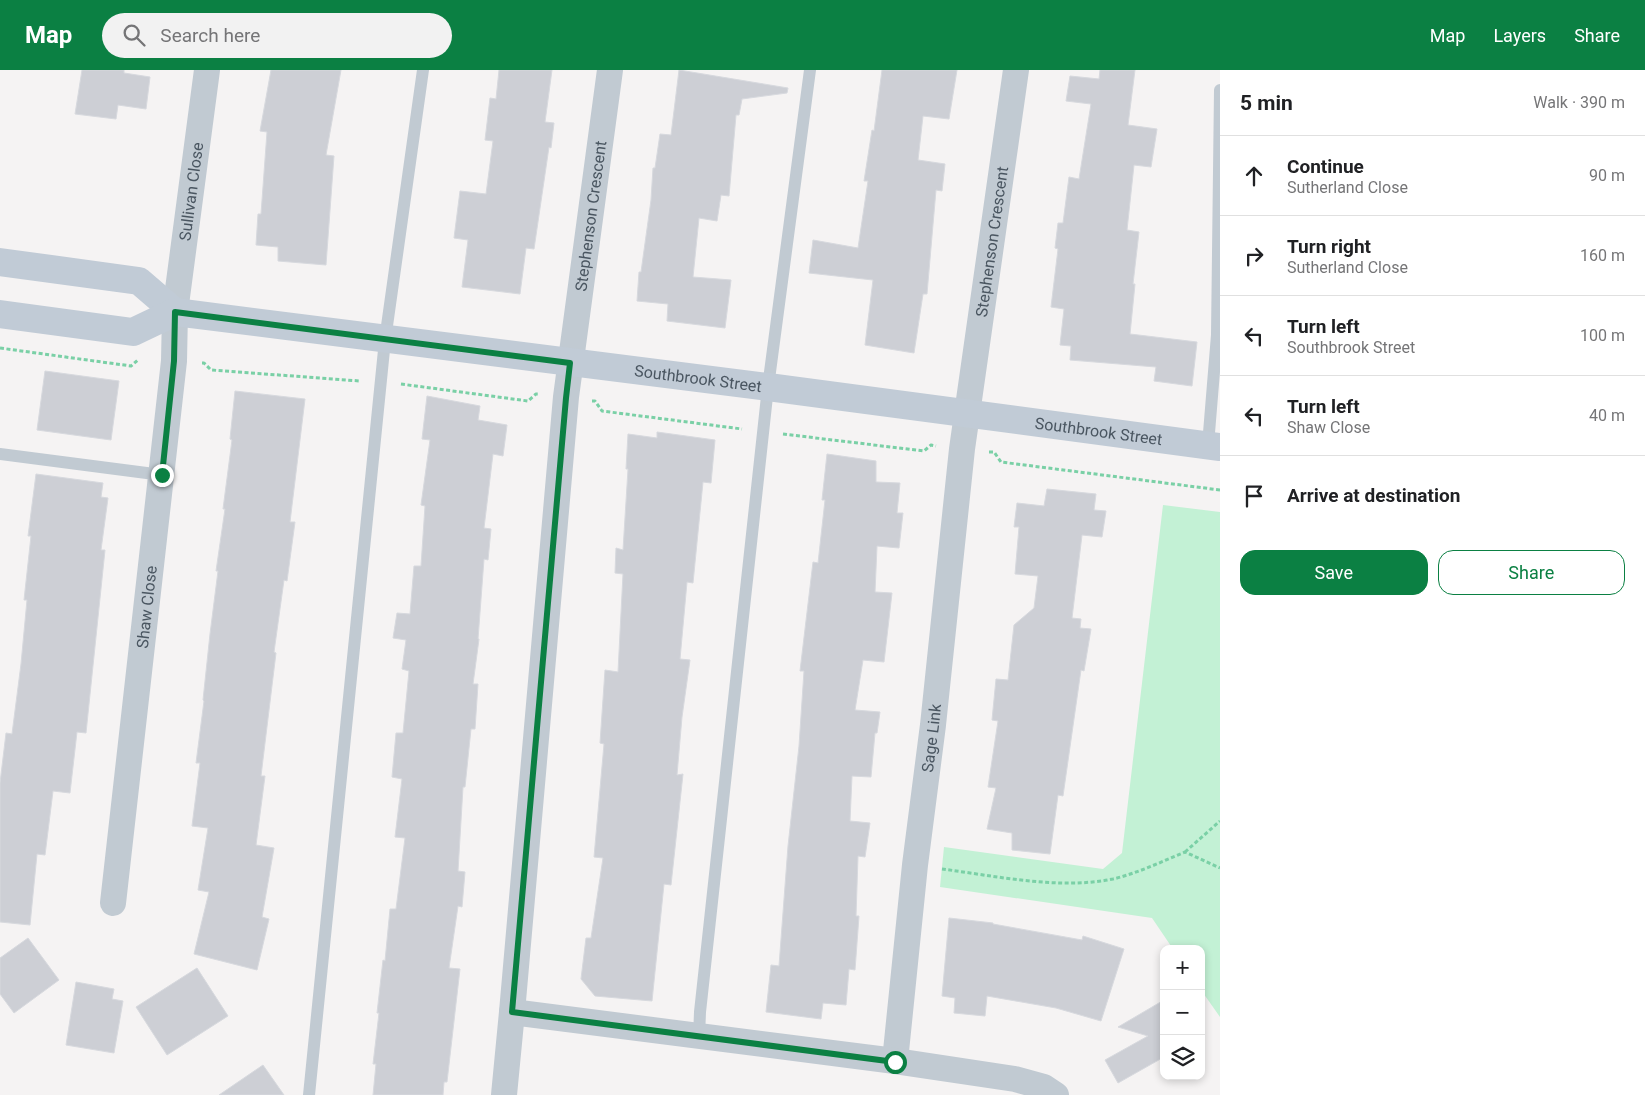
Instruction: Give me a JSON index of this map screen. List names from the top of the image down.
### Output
{
  "streets": {
    "street": [
      "Sullivan Close",
      "Stephenson Crescent",
      "Southbrook Street",
      "Shaw Close",
      "Sage Link"
    ]
  },
  "crossings": [
    ["Sullivan Close", "Southbrook Street"],
    ["Sullivan Close", "Shaw Close"],
    ["Stephenson Crescent", "Southbrook Street"],
    ["Stephenson Crescent", "Sage Link"],
    ["Southbrook Street", "Shaw Close"],
    ["Southbrook Street", "Sage Link"]
  ],
  "page": {
    "header": "Map",
    "search": "Search here",
    "nav": ["Map", "Layers", "Share"],
    "heading": ["5 min", "Walk · 390 m"],
    "list": [
      ["Continue", "Sutherland Close", "90 m"],
      ["Turn right", "Sutherland Close", "160 m"],
      ["Turn left", "Southbrook Street", "100 m"],
      ["Turn left", "Shaw Close", "40 m"],
      "Arrive at destination"
    ],
    "buttons": ["Save", "Share"],
    "map_buttons": ["+", "−"]
  }
}
